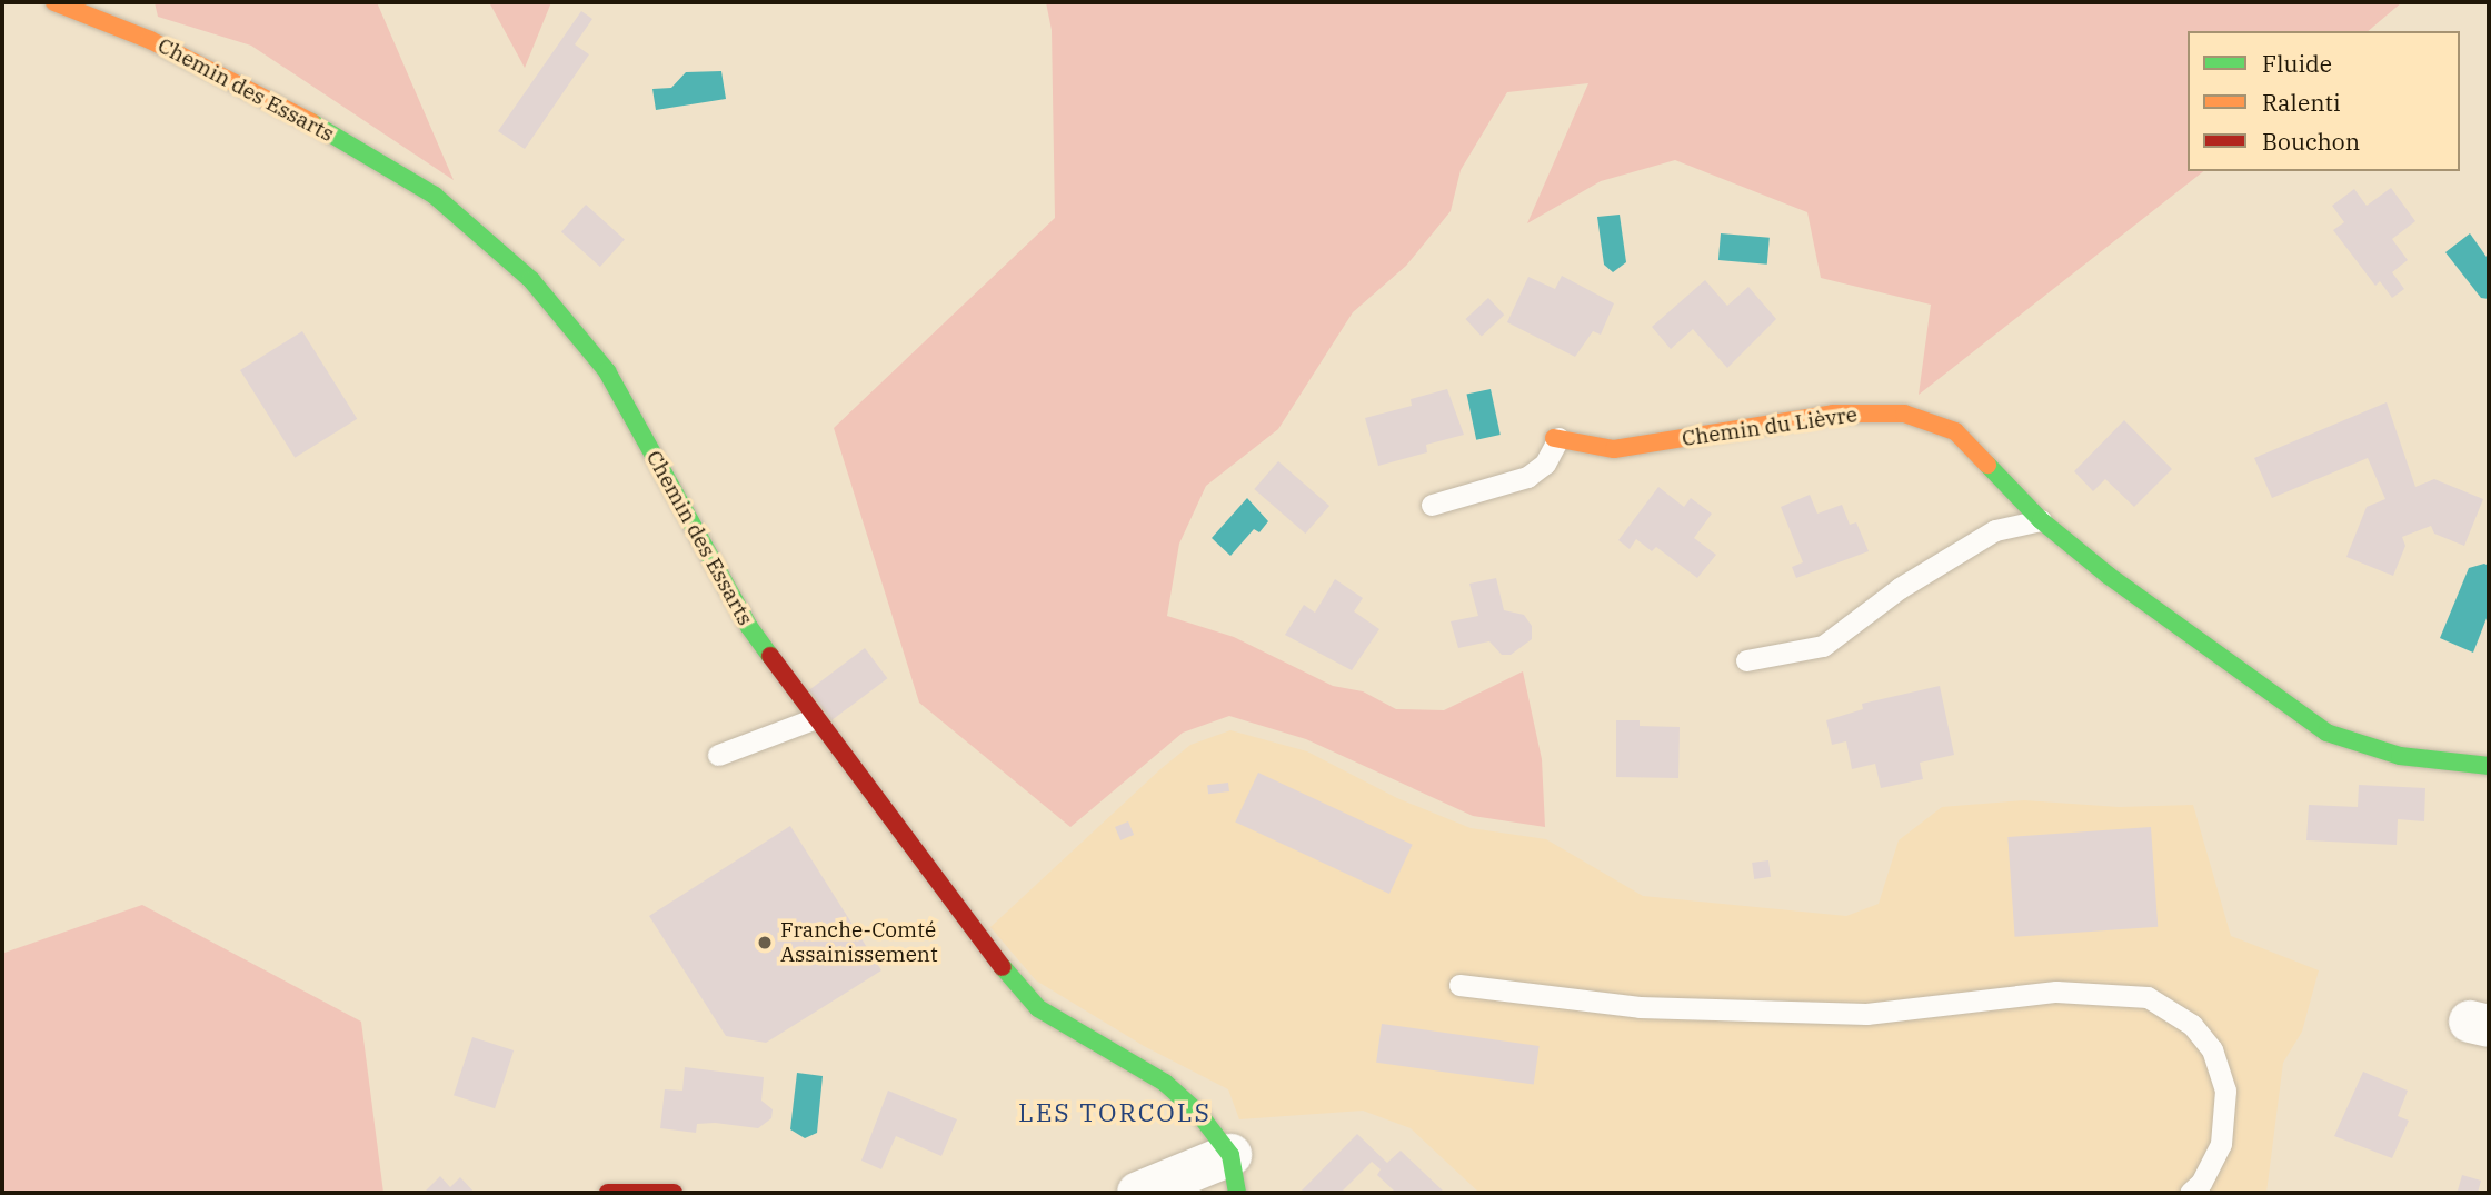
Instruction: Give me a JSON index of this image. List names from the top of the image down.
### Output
{
  "streets": {
    "street": ["Chemin des Essarts", "Chemin du Lièvre"]
  },
  "districts": ["LES TORCOLS"],
  "places": ["Franche-Comté Assainissement"],
  "legend": ["Fluide", "Ralenti", "Bouchon"]
}
